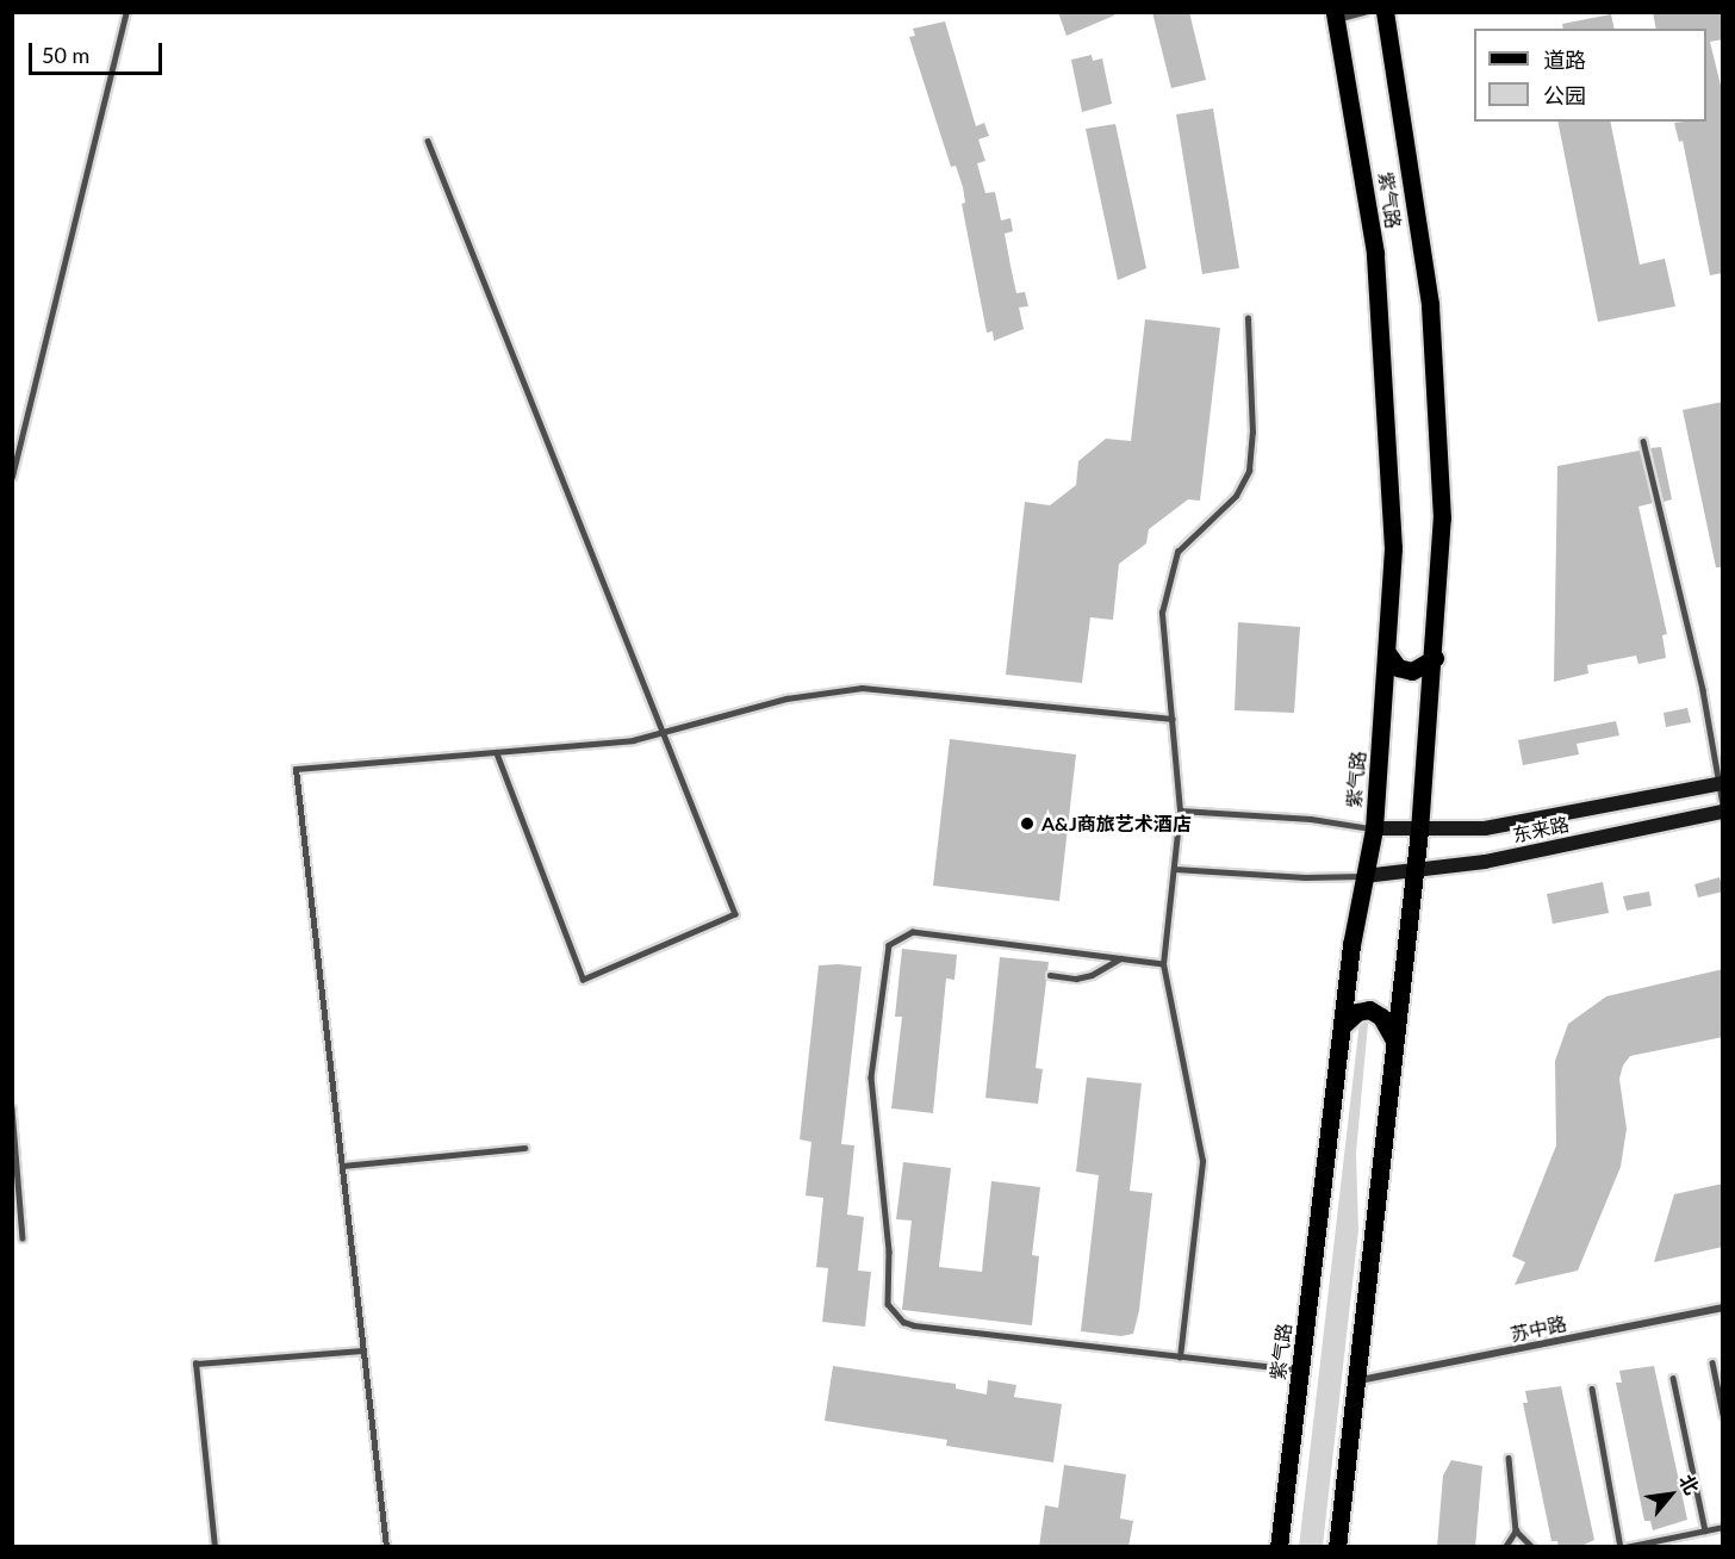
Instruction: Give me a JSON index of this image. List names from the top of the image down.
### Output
{
  "streets": {
    "main road": ["紫气路"],
    "street": ["东来路", "苏中路"]
  },
  "crossings": [
    ["紫气路", "东来路"],
    ["紫气路", "苏中路"]
  ],
  "places": ["A&J商旅艺术酒店"],
  "legend": ["道路", "公园"],
  "scale_bar": "50 m",
  "north": "top right"
}
